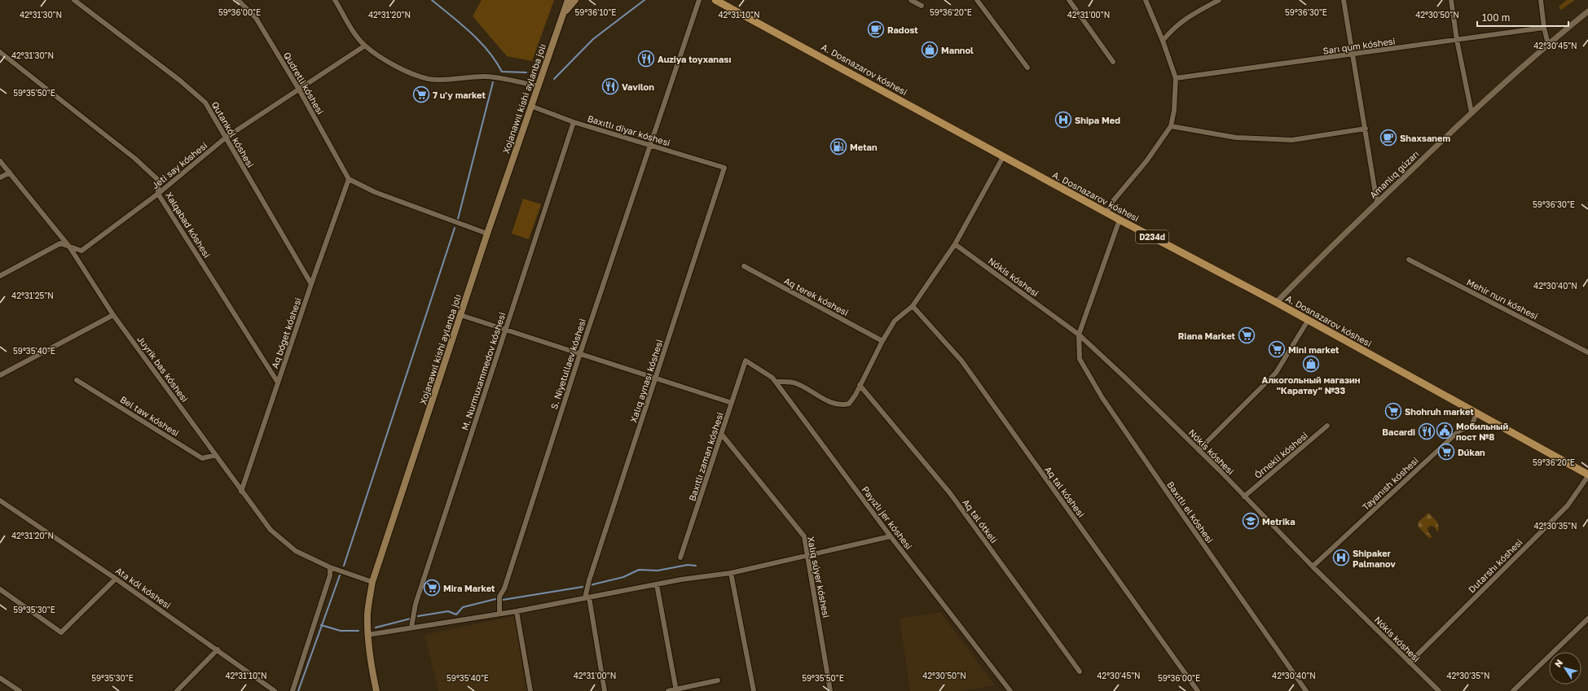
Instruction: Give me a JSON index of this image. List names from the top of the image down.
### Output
{
  "streets": {
    "main road": ["A. Dosnazarov kóshesi", "Xojanawıl kishi aylanba jolı", "D234d"],
    "street": [
      "Sarı qum kóshesi",
      "Qudretli kóshesi",
      "Baxıtlı diyar kóshesi",
      "Qutankól kóshesi",
      "Jeti say kóshesi",
      "Amanlıq gúzarı",
      "Xalqabad kóshesi",
      "Nókis kóshesi",
      "Aq terek kóshesi",
      "Mehir nurı kóshesi",
      "Aq bóget kóshesi",
      "S. Niyetullaev kóshesi",
      "Juyrik bas kóshesi",
      "M. Nurmuxammedov kóshesi",
      "Xalıq aynası kóshesi",
      "Bel taw kóshesi",
      "Órnekli kóshesi",
      "Baxıtlı zaman kóshesi",
      "Tayanısh kóshesi",
      "Aq tal kóshesi",
      "Baxıtlı el kóshesi",
      "Payızlı jer kóshesi",
      "Aq tal ótkeli",
      "Dutarshı kóshesi",
      "Xalıq súyer kóshesi",
      "Ata kól kóshesi"
    ]
  },
  "crossings": [
    ["A. Dosnazarov kóshesi", "Amanlıq gúzarı"],
    ["A. Dosnazarov kóshesi", "Tayanısh kóshesi"],
    ["A. Dosnazarov kóshesi", "Dutarshı kóshesi"],
    ["Qudretli kóshesi", "Jeti say kóshesi"],
    ["Qudretli kóshesi", "Aq bóget kóshesi"],
    ["Xojanawıl kishi aylanba jolı", "Baxıtlı diyar kóshesi"],
    ["Xojanawıl kishi aylanba jolı", "Juyrik bas kóshesi"],
    ["Baxıtlı diyar kóshesi", "S. Niyetullaev kóshesi"],
    ["Baxıtlı diyar kóshesi", "M. Nurmuxammedov kóshesi"],
    ["Baxıtlı diyar kóshesi", "Xalıq aynası kóshesi"],
    ["Qutankól kóshesi", "Jeti say kóshesi"],
    ["Qutankól kóshesi", "Aq bóget kóshesi"],
    ["Jeti say kóshesi", "Xalqabad kóshesi"],
    ["Jeti say kóshesi", "Juyrik bas kóshesi"],
    ["Xalqabad kóshesi", "Aq bóget kóshesi"],
    ["Nókis kóshesi", "Órnekli kóshesi"],
    ["Nókis kóshesi", "Tayanısh kóshesi"],
    ["Nókis kóshesi", "Baxıtlı el kóshesi"],
    ["Nókis kóshesi", "Dutarshı kóshesi"],
    ["Aq bóget kóshesi", "Juyrik bas kóshesi"],
    ["Juyrik bas kóshesi", "Bel taw kóshesi"],
    ["Baxıtlı zaman kóshesi", "Payızlı jer kóshesi"],
    ["Baxıtlı zaman kóshesi", "Xalıq súyer kóshesi"]
  ],
  "places": {
    "cafe": ["Radost", "Shaxsanem"],
    "shop": ["Mannol", "Алкогольный магазин \"Каратау\" №33"],
    "restaurant": ["Auziya toyxanası", "Vavilon", "Bacardi"],
    "supermarket": [
      "7 u'y market",
      "Riana Market",
      "Mini market",
      "Shohruh market",
      "Dúkan",
      "Mira Market"
    ],
    "hospital": ["Shipa Med", "Shipaker Palmanov"],
    "fuel station": ["Metan"],
    "public building": ["Мобильный пост №8"],
    "school or university": ["Metrika"]
  },
  "scale_bar": "100 m",
  "north": "top left",
  "coordinates": [
    "59°36'30\"E",
    "59°36'00\"E",
    "59°36'10\"E",
    "59°36'20\"E",
    "42°31'30\"N",
    "42°31'20\"N",
    "42°31'10\"N",
    "42°31'00\"N",
    "42°30'50\"N",
    "42°30'45\"N",
    "59°35'50\"E",
    "42°30'40\"N",
    "42°31'25\"N",
    "59°35'40\"E",
    "42°30'35\"N",
    "59°35'30\"E"
  ]
}
